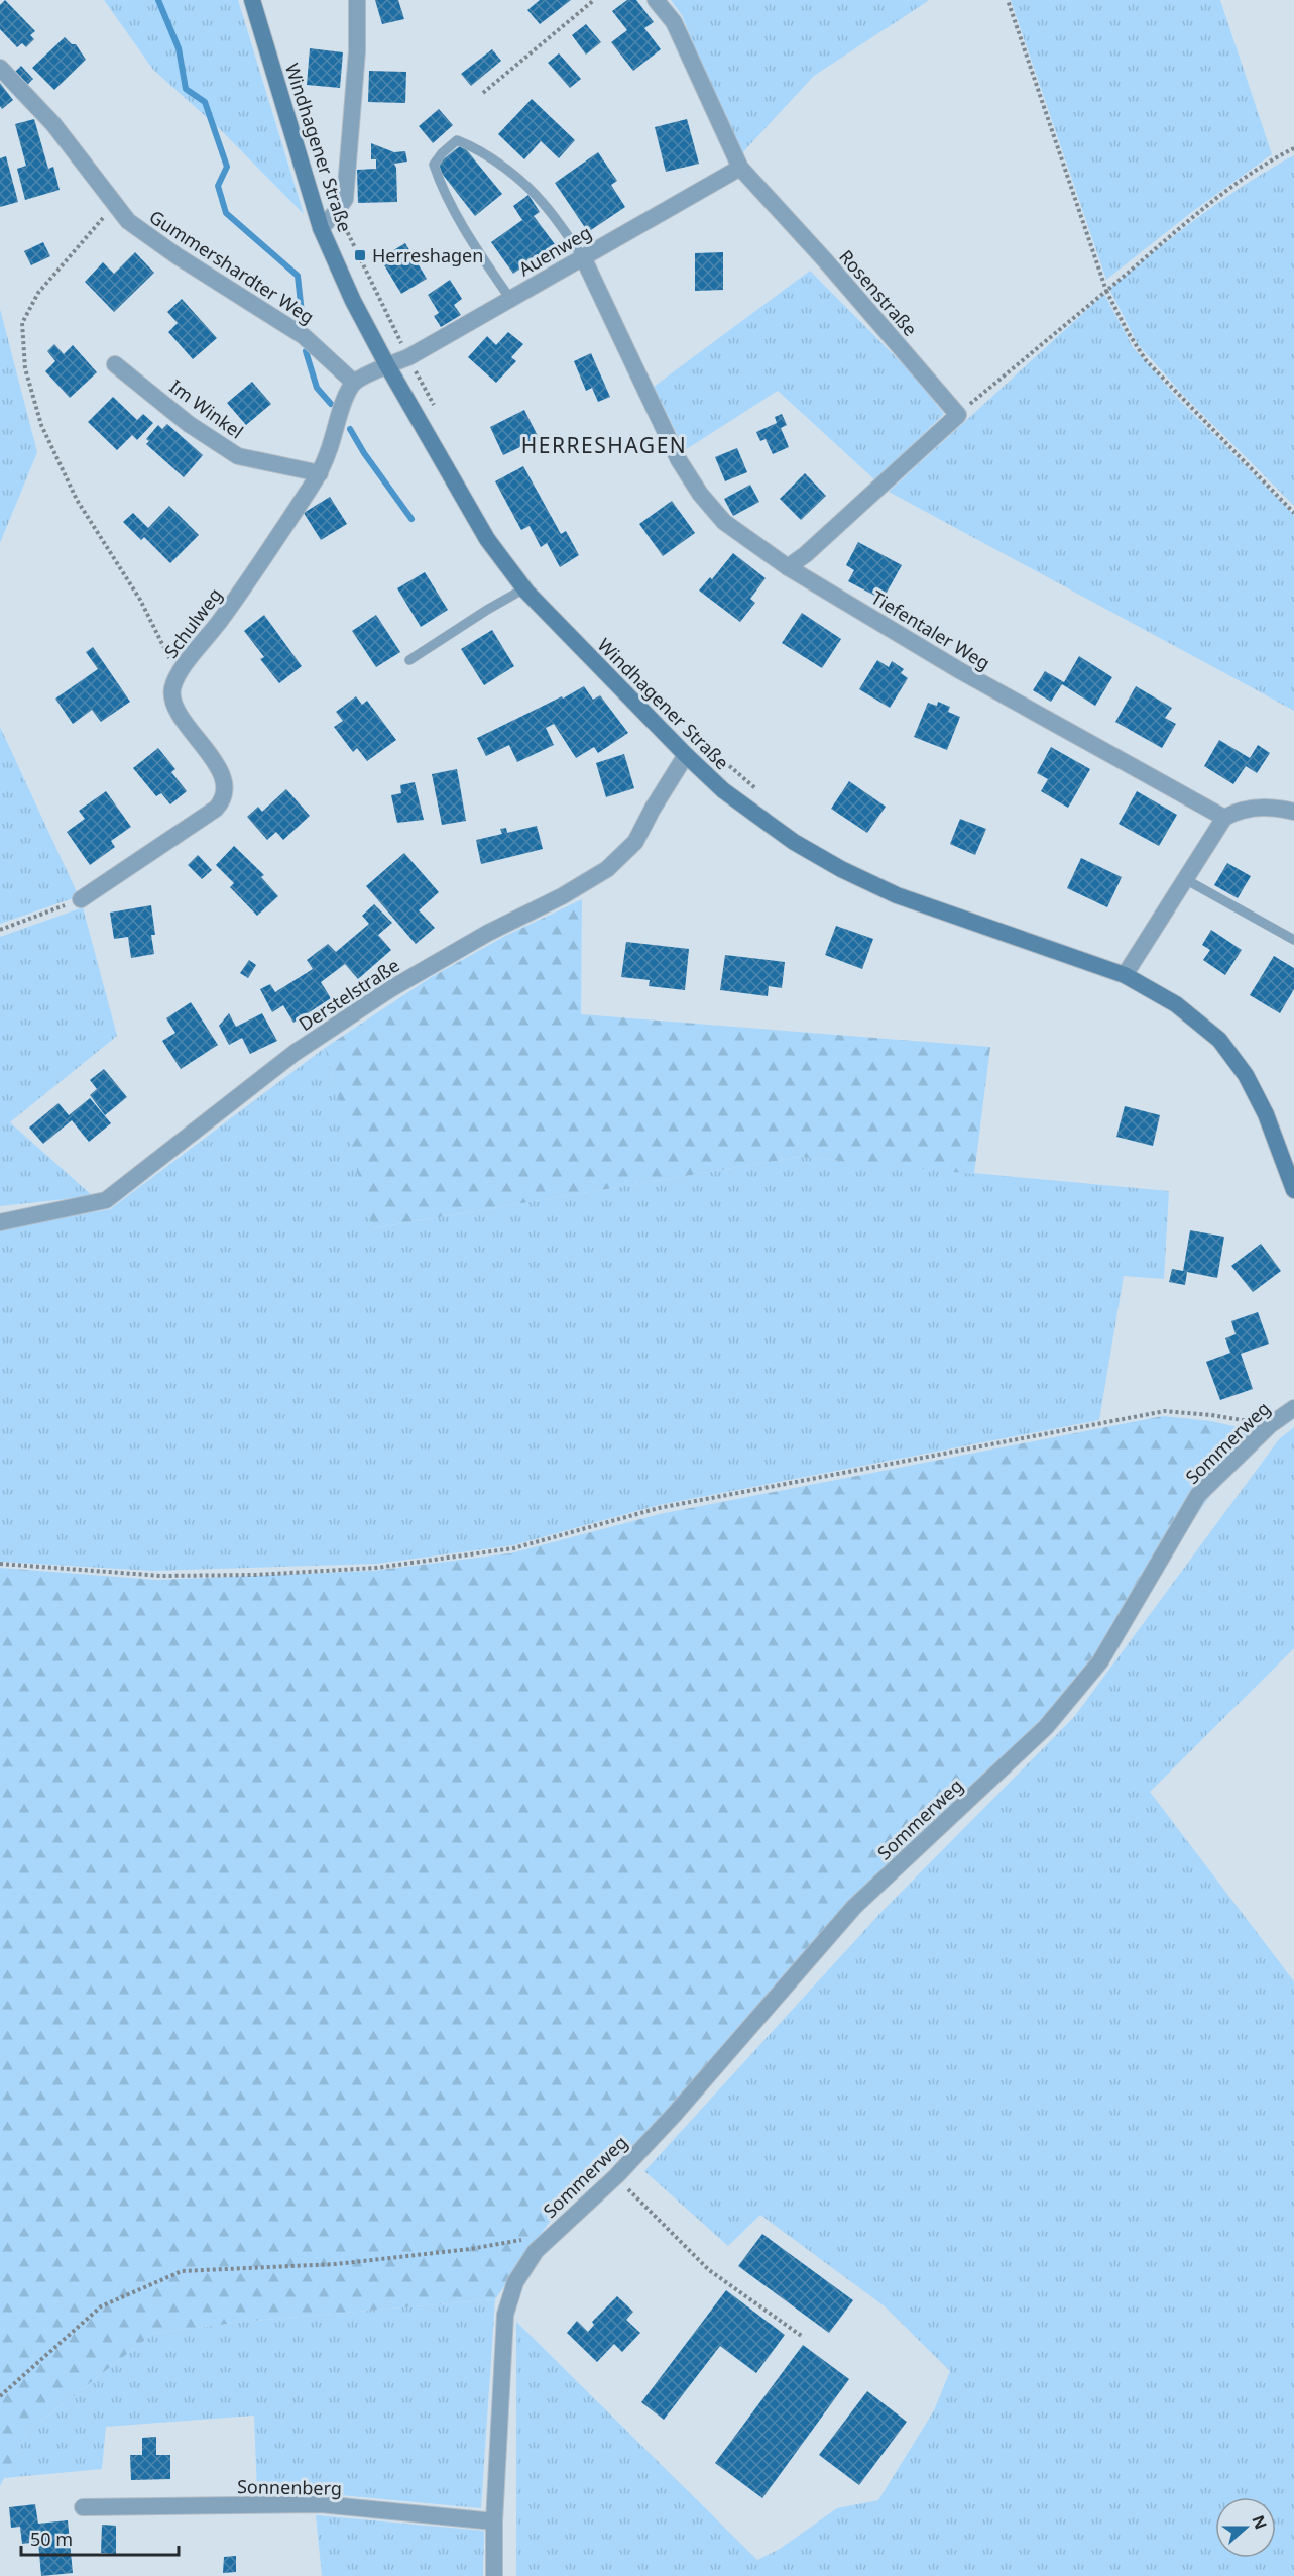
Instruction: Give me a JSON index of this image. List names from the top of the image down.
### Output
{
  "streets": {
    "main road": ["Windhagener Straße"],
    "street": [
      "Auenweg",
      "Gummershardter Weg",
      "Rosenstraße",
      "Im Winkel",
      "Schulweg",
      "Tiefentaler Weg",
      "Derstelstraße",
      "Sommerweg",
      "Sonnenberg"
    ]
  },
  "crossings": [
    ["Windhagener Straße", "Auenweg"],
    ["Windhagener Straße", "Derstelstraße"],
    ["Auenweg", "Rosenstraße"],
    ["Auenweg", "Tiefentaler Weg"],
    ["Gummershardter Weg", "Schulweg"],
    ["Im Winkel", "Schulweg"]
  ],
  "districts": ["HERRESHAGEN"],
  "places": {
    "transit": ["Herreshagen"]
  },
  "scale_bar": "50 m",
  "north": "right"
}
